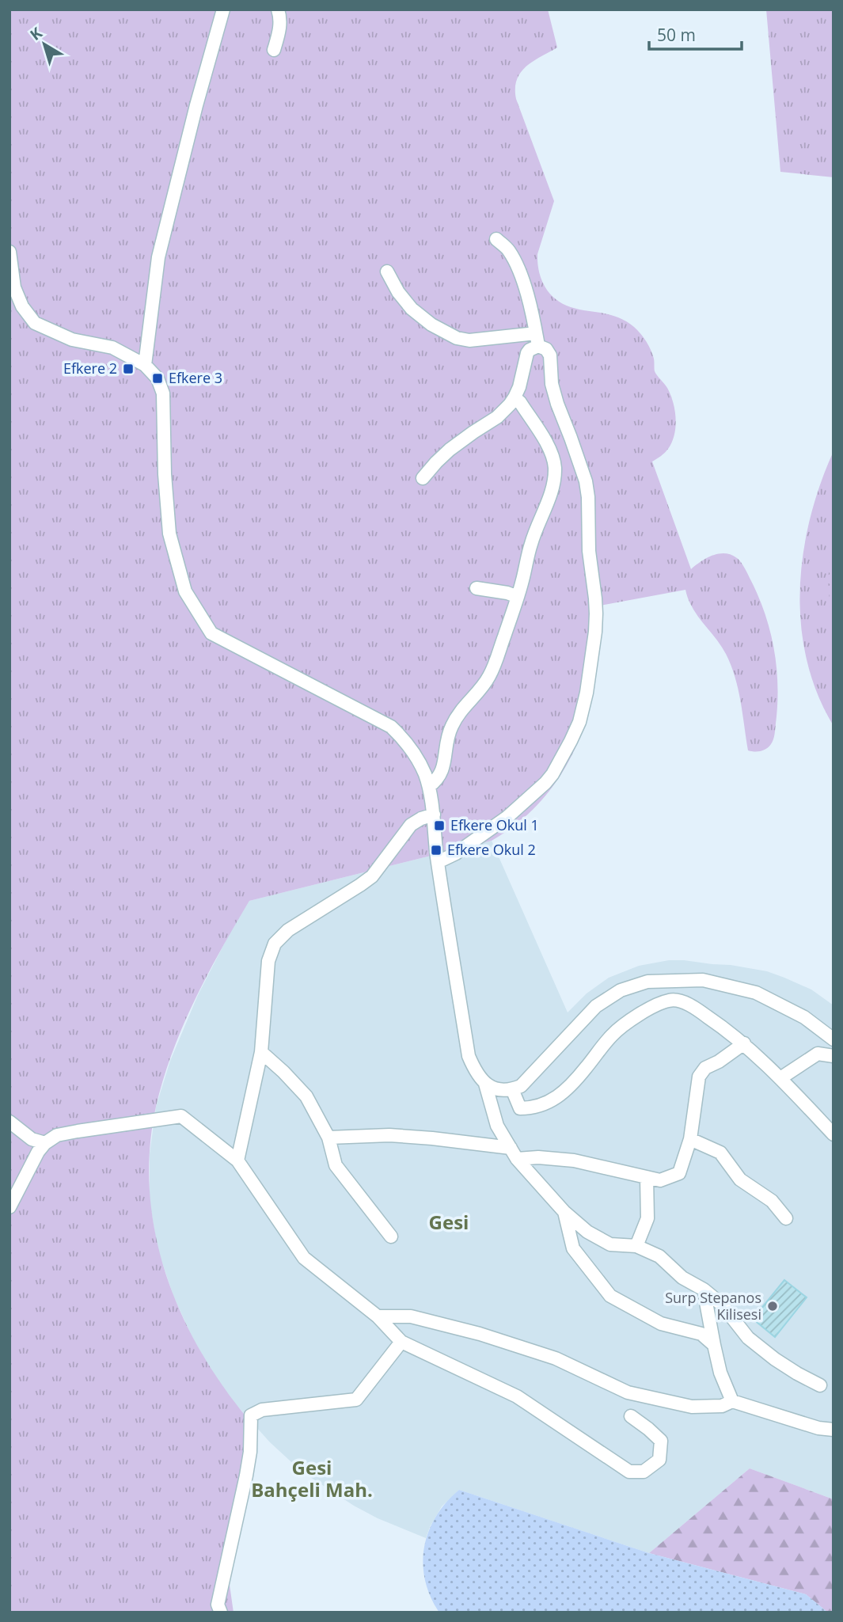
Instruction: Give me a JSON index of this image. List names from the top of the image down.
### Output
{
  "districts": ["Gesi", "Gesi Bahçeli Mah."],
  "places": {
    "transit": [
      "Efkere 2",
      "Efkere 3",
      "Efkere Okul 1",
      "Efkere Okul 2"
    ],
    "other": ["Surp Stepanos Kilisesi"]
  },
  "scale_bar": "50 m",
  "north": "top left"
}
